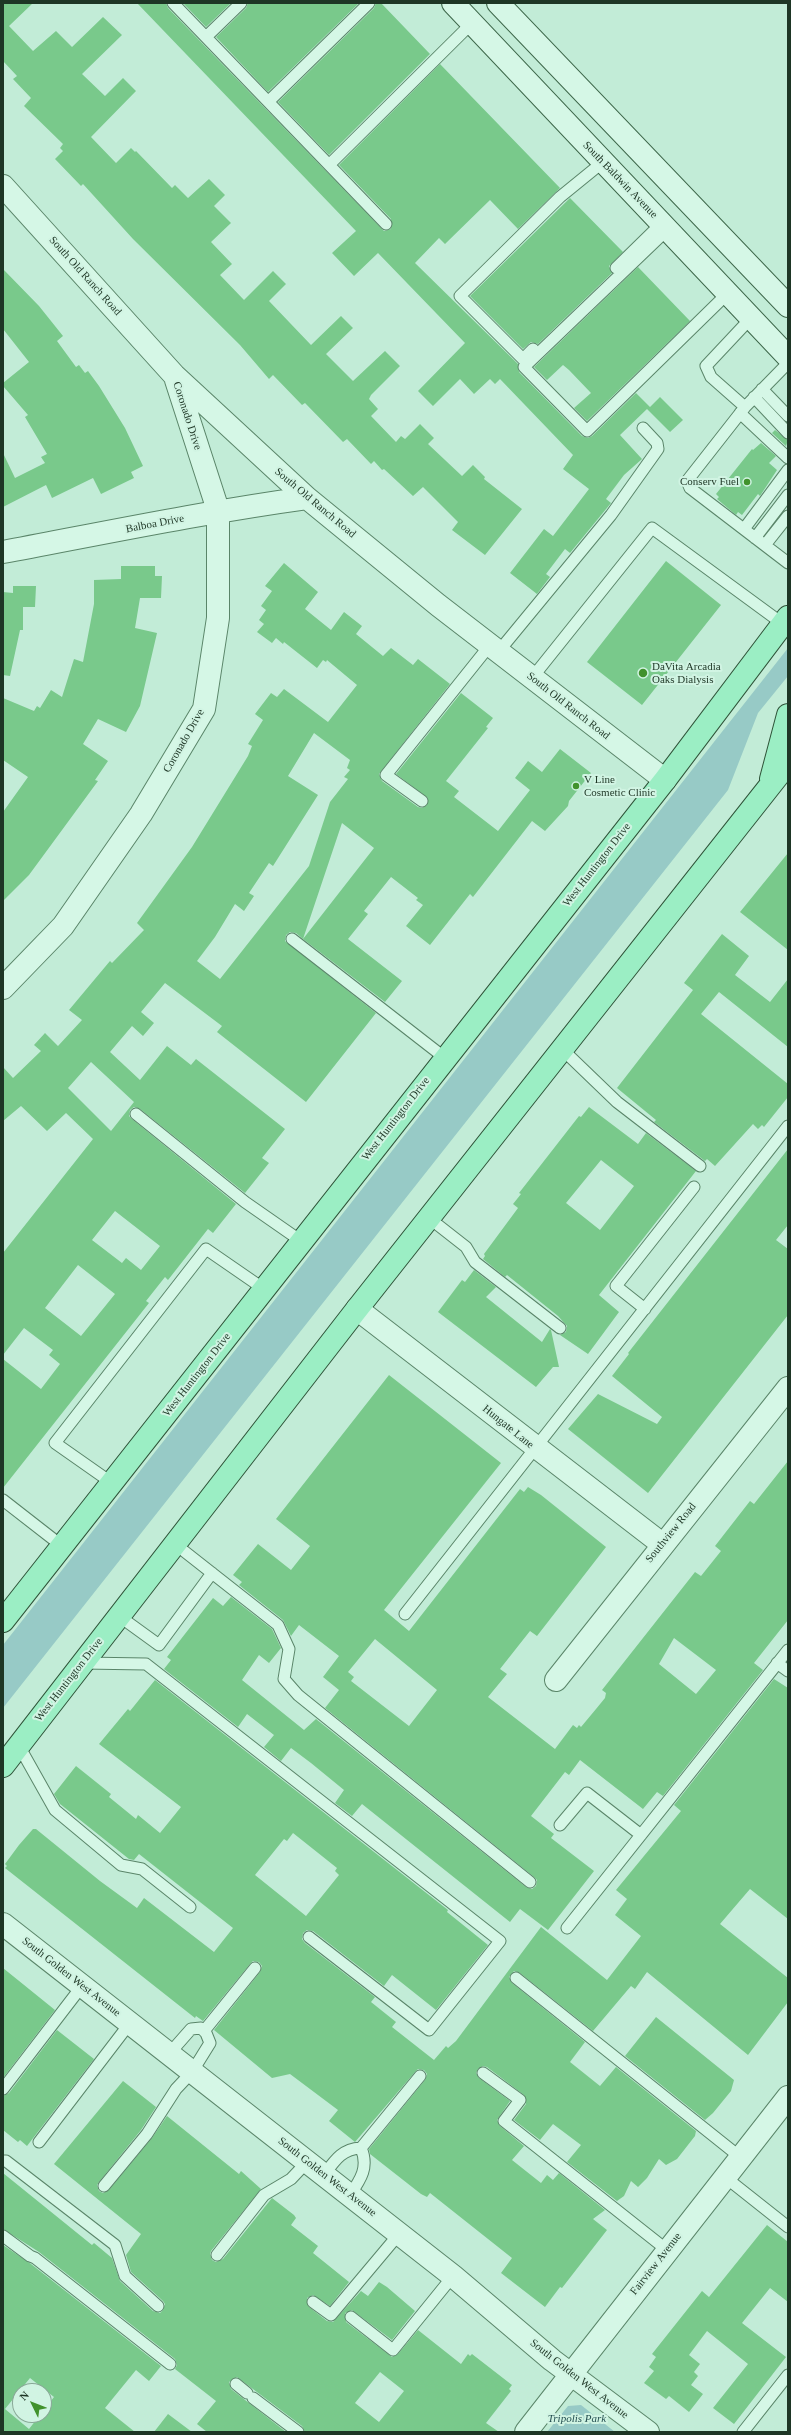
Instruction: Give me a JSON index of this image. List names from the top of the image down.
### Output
{
  "streets": {
    "main road": ["West Huntington Drive"],
    "street": [
      "South Baldwin Avenue",
      "South Old Ranch Road",
      "Coronado Drive",
      "Balboa Drive",
      "Hungate Lane",
      "Southview Road",
      "South Golden West Avenue",
      "Fairview Avenue"
    ]
  },
  "crossings": [
    ["South Old Ranch Road", "Coronado Drive"],
    ["South Old Ranch Road", "Balboa Drive"],
    ["South Old Ranch Road", "West Huntington Drive"],
    ["Coronado Drive", "Balboa Drive"],
    ["West Huntington Drive", "Hungate Lane"],
    ["Hungate Lane", "Southview Road"],
    ["South Golden West Avenue", "Fairview Avenue"]
  ],
  "parks": ["Tripolis Park"],
  "places": ["Conserv Fuel", "DaVita Arcadia Oaks Dialysis", "V Line Cosmetic Clinic"],
  "north": "top left"
}
